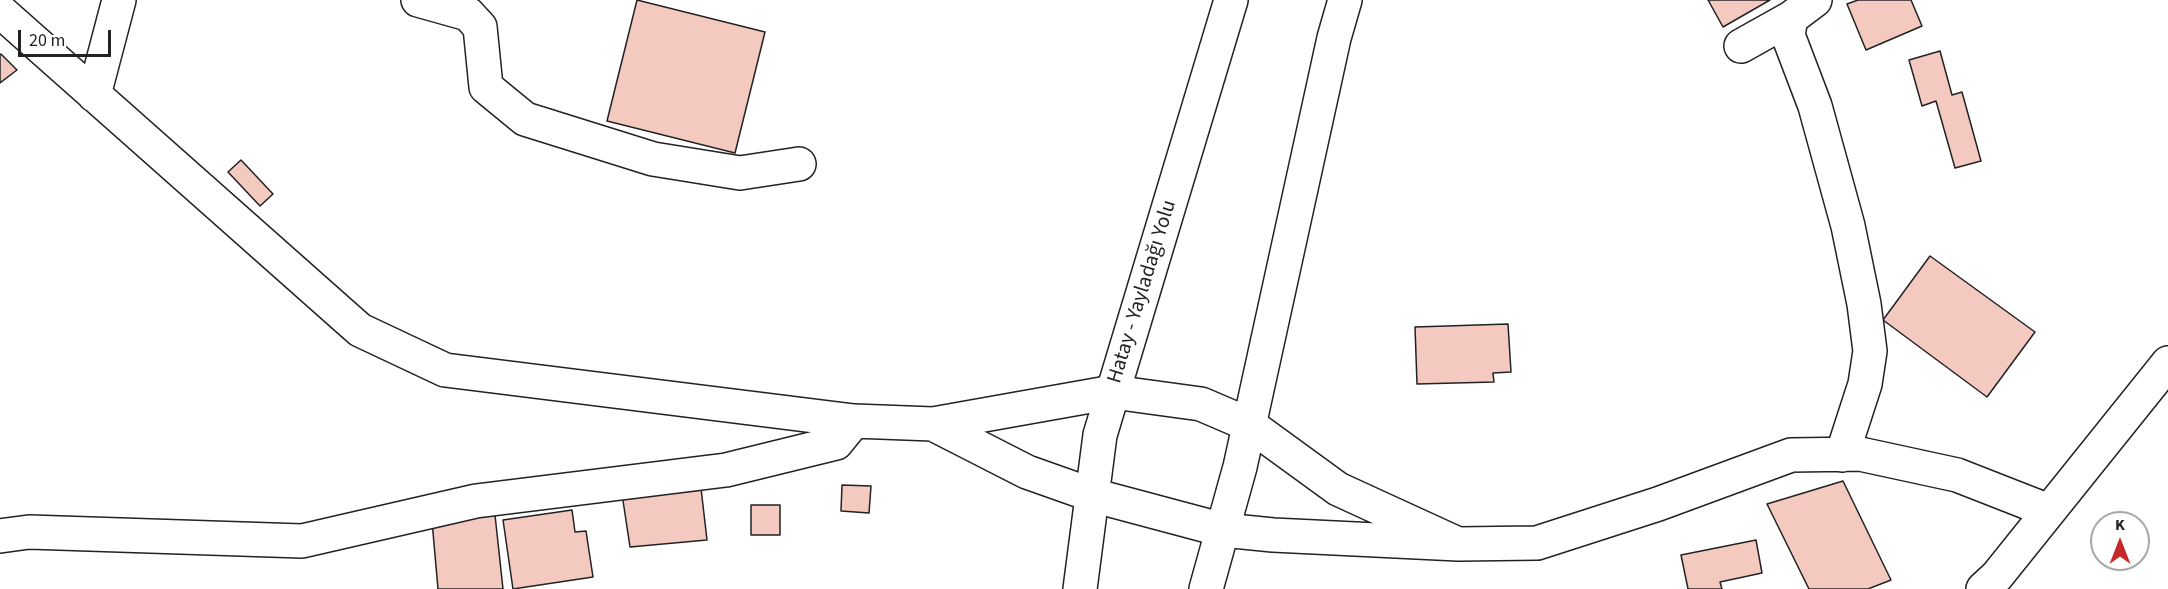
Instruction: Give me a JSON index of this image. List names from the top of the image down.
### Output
{
  "streets": {
    "main road": ["Hatay - Yayladağı Yolu"]
  },
  "scale_bar": "20 m",
  "north": "top"
}
